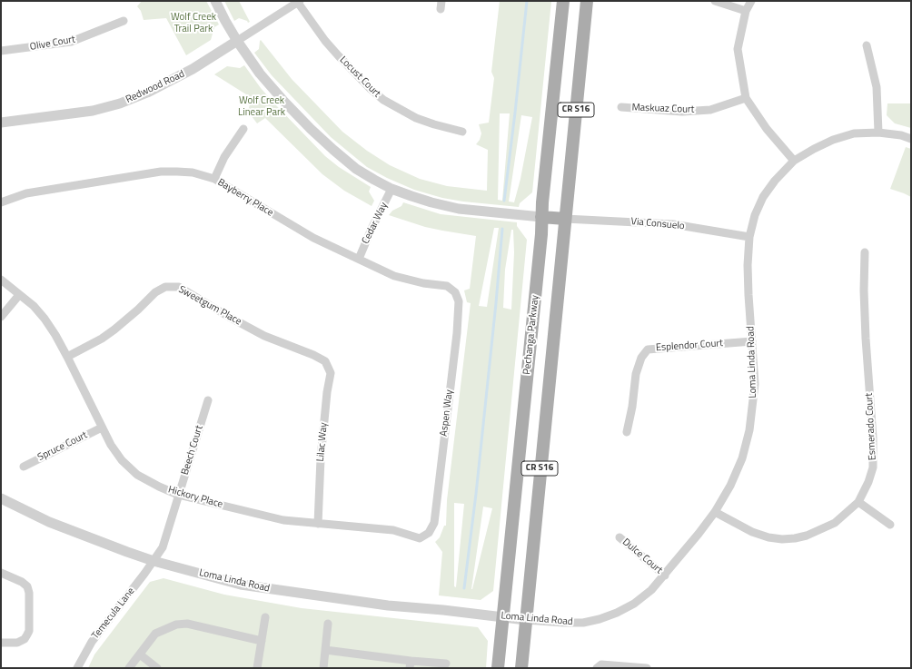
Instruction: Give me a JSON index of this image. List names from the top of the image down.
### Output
{
  "streets": {
    "main road": ["CR S16", "Pechanga Parkway"],
    "street": [
      "Olive Court",
      "Locust Court",
      "Redwood Road",
      "Maskuaz Court",
      "Bayberry Place",
      "Cedar Way",
      "Via Consuelo",
      "Sweetgum Place",
      "Esplendor Court",
      "Loma Linda Road",
      "Aspen Way",
      "Esmerado Court",
      "Lilac Way",
      "Spruce Court",
      "Beech Court",
      "Hickory Place",
      "Dulce Court",
      "Temecula Lane"
    ]
  },
  "crossings": [
    ["CR S16", "Via Consuelo"],
    ["CR S16", "Loma Linda Road"],
    ["Bayberry Place", "Cedar Way"],
    ["Bayberry Place", "Aspen Way"],
    ["Via Consuelo", "Loma Linda Road"],
    ["Sweetgum Place", "Lilac Way"],
    ["Sweetgum Place", "Hickory Place"],
    ["Pechanga Parkway", "Loma Linda Road"],
    ["Esplendor Court", "Loma Linda Road"],
    ["Loma Linda Road", "Esmerado Court"],
    ["Loma Linda Road", "Beech Court"],
    ["Loma Linda Road", "Dulce Court"],
    ["Loma Linda Road", "Temecula Lane"],
    ["Aspen Way", "Hickory Place"],
    ["Lilac Way", "Hickory Place"],
    ["Spruce Court", "Hickory Place"],
    ["Beech Court", "Hickory Place"],
    ["Beech Court", "Temecula Lane"]
  ],
  "parks": ["Wolf Creek Trail Park", "Wolf Creek Linear Park"]
}
